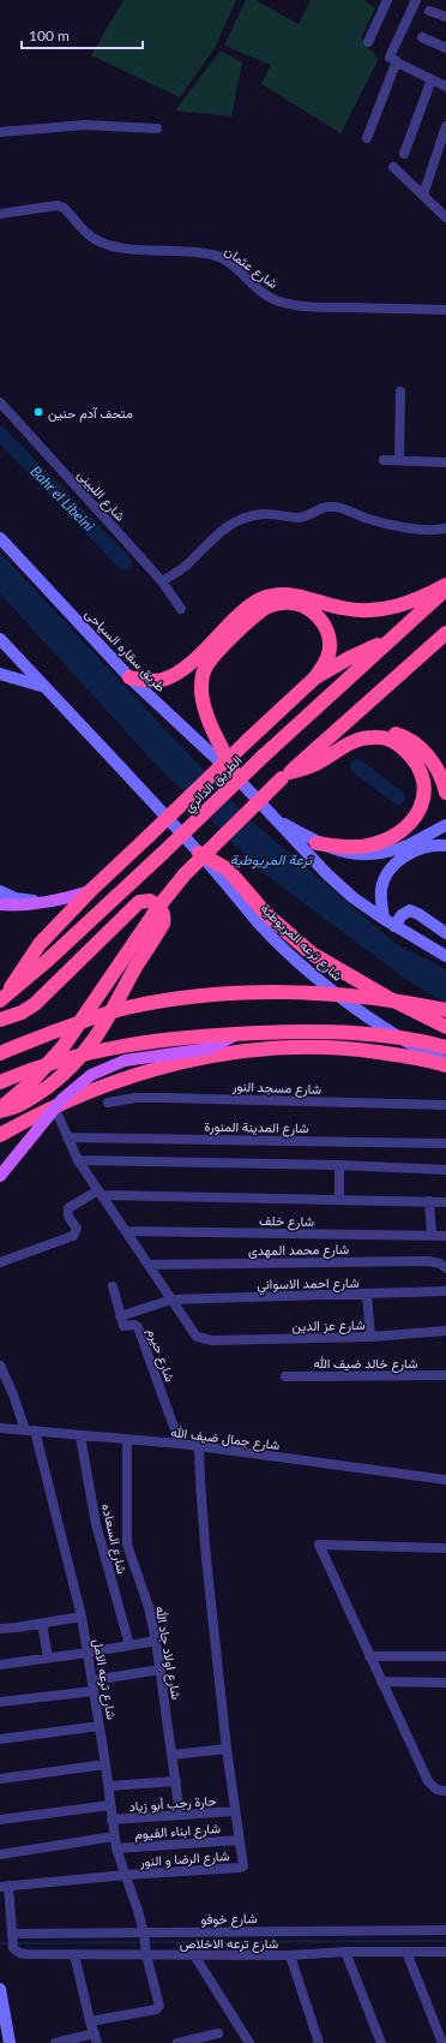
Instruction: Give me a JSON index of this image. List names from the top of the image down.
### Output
{
  "streets": {
    "highway": ["الطريق الدائري"],
    "main road": ["طريق سقاره السياحى", "شارع ترعه المريوطية"],
    "street": [
      "شارع عثمان",
      "شارع اللبينى",
      "شارع مسجد النور",
      "شارع المدينة المنورة",
      "شارع خلف",
      "شارع محمد المهدى",
      "شارع احمد الاسواني",
      "شارع عز الدين",
      "شارع حيرم",
      "شارع خالد ضيف الله",
      "شارع جمال ضيف الله",
      "شارع السعاده",
      "شارع اولاد جاد الله",
      "شارع ترعه الامل",
      "حارة رجب أبو زياد",
      "شارع ابناء الفيوم",
      "شارع الرضا و النور",
      "شارع خوفو",
      "شارع ترعه الاخلاص"
    ]
  },
  "crossings": [
    ["شارع احمد الاسواني", "شارع عز الدين"],
    ["شارع احمد الاسواني", "شارع حيرم"],
    ["شارع حيرم", "شارع جمال ضيف الله"],
    ["شارع جمال ضيف الله", "شارع السعاده"],
    ["شارع جمال ضيف الله", "شارع اولاد جاد الله"],
    ["شارع جمال ضيف الله", "شارع ترعه الامل"],
    ["شارع اولاد جاد الله", "حارة رجب أبو زياد"],
    ["شارع ترعه الامل", "حارة رجب أبو زياد"],
    ["شارع ترعه الامل", "شارع ابناء الفيوم"],
    ["شارع ترعه الامل", "شارع الرضا و النور"],
    ["شارع ترعه الامل", "شارع خوفو"],
    ["شارع ترعه الامل", "شارع ترعه الاخلاص"],
    ["شارع ابناء الفيوم", "شارع الرضا و النور"],
    ["شارع خوفو", "شارع ترعه الاخلاص"]
  ],
  "water": ["Bahr el Libeini", "ترعة المريوطية"],
  "places": ["متحف آدم حنين"],
  "scale_bar": "100 m"
}
